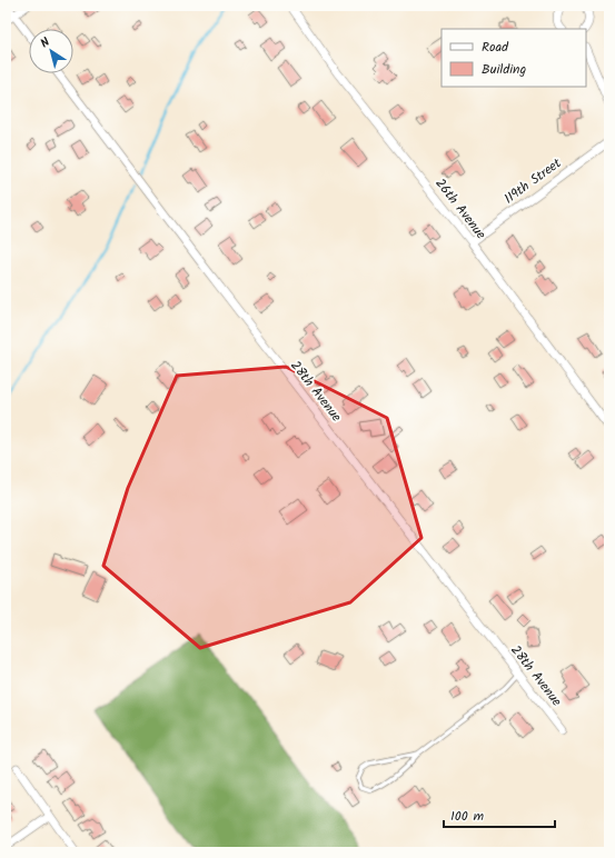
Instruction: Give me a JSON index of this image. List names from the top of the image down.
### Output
{
  "streets": {
    "street": ["119th Street", "26th Avenue", "28th Avenue"]
  },
  "crossings": [
    ["119th Street", "26th Avenue"]
  ],
  "legend": ["Road", "Building"],
  "scale_bar": "100 m",
  "north": "top left"
}
